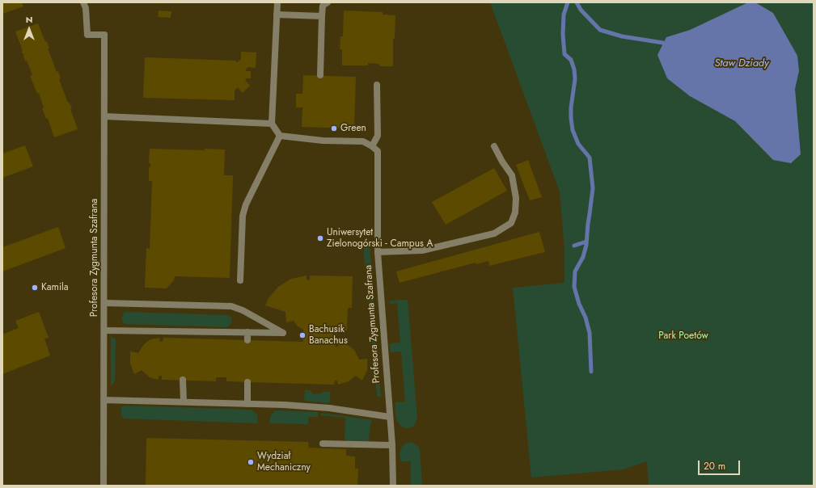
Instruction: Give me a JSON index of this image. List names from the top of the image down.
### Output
{
  "streets": {
    "street": ["Profesora Zygmunta Szafrana"]
  },
  "water": ["Staw Dziady"],
  "parks": ["Park Poetów"],
  "places": [
    "Green",
    "Uniwersytet Zielonogórski - Campus A",
    "Kamila",
    "Bachusik Banachus",
    "Wydział Mechaniczny"
  ],
  "scale_bar": "20 m",
  "north": "top"
}
